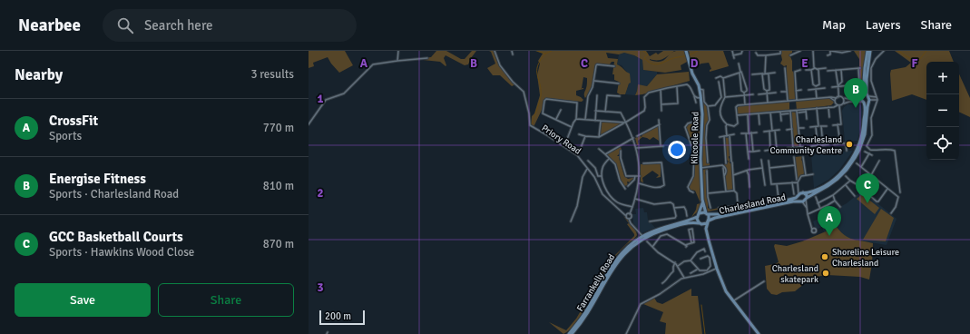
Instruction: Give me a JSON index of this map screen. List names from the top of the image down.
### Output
{
  "streets": {
    "main road": ["Kilcoole Road", "Charlesland Road", "Farrankelly Road"],
    "street": ["Priory Road"]
  },
  "crossings": [
    ["Charlesland Road", "Farrankelly Road"]
  ],
  "places": ["Charlesland Community Centre", "Shoreline Leisure Charlesland", "Charlesland skatepark"],
  "scale_bar": "200 m",
  "page": {
    "header": "Nearbee",
    "search": "Search here",
    "nav": ["Map", "Layers", "Share"],
    "heading": ["Nearby", "3 results"],
    "map_buttons": ["+", "−"],
    "pins": ["B", "C", "A"],
    "list": [
      {
        "mark": "A",
        "name": "CrossFit",
        "note": "Sports",
        "value": "770 m"
      },
      {
        "mark": "B",
        "name": "Energise Fitness",
        "note": "Sports · Charlesland Road",
        "value": "810 m"
      },
      {
        "mark": "C",
        "name": "GCC Basketball Courts",
        "note": "Sports · Hawkins Wood Close",
        "value": "870 m"
      }
    ],
    "buttons": ["Save", "Share"],
    "scale": "200 m"
  },
  "grid": {
    "columns": [
      "A",
      "B",
      "C",
      "D",
      "E",
      "F"
    ],
    "rows": ["1", "2", "3"]
  }
}
